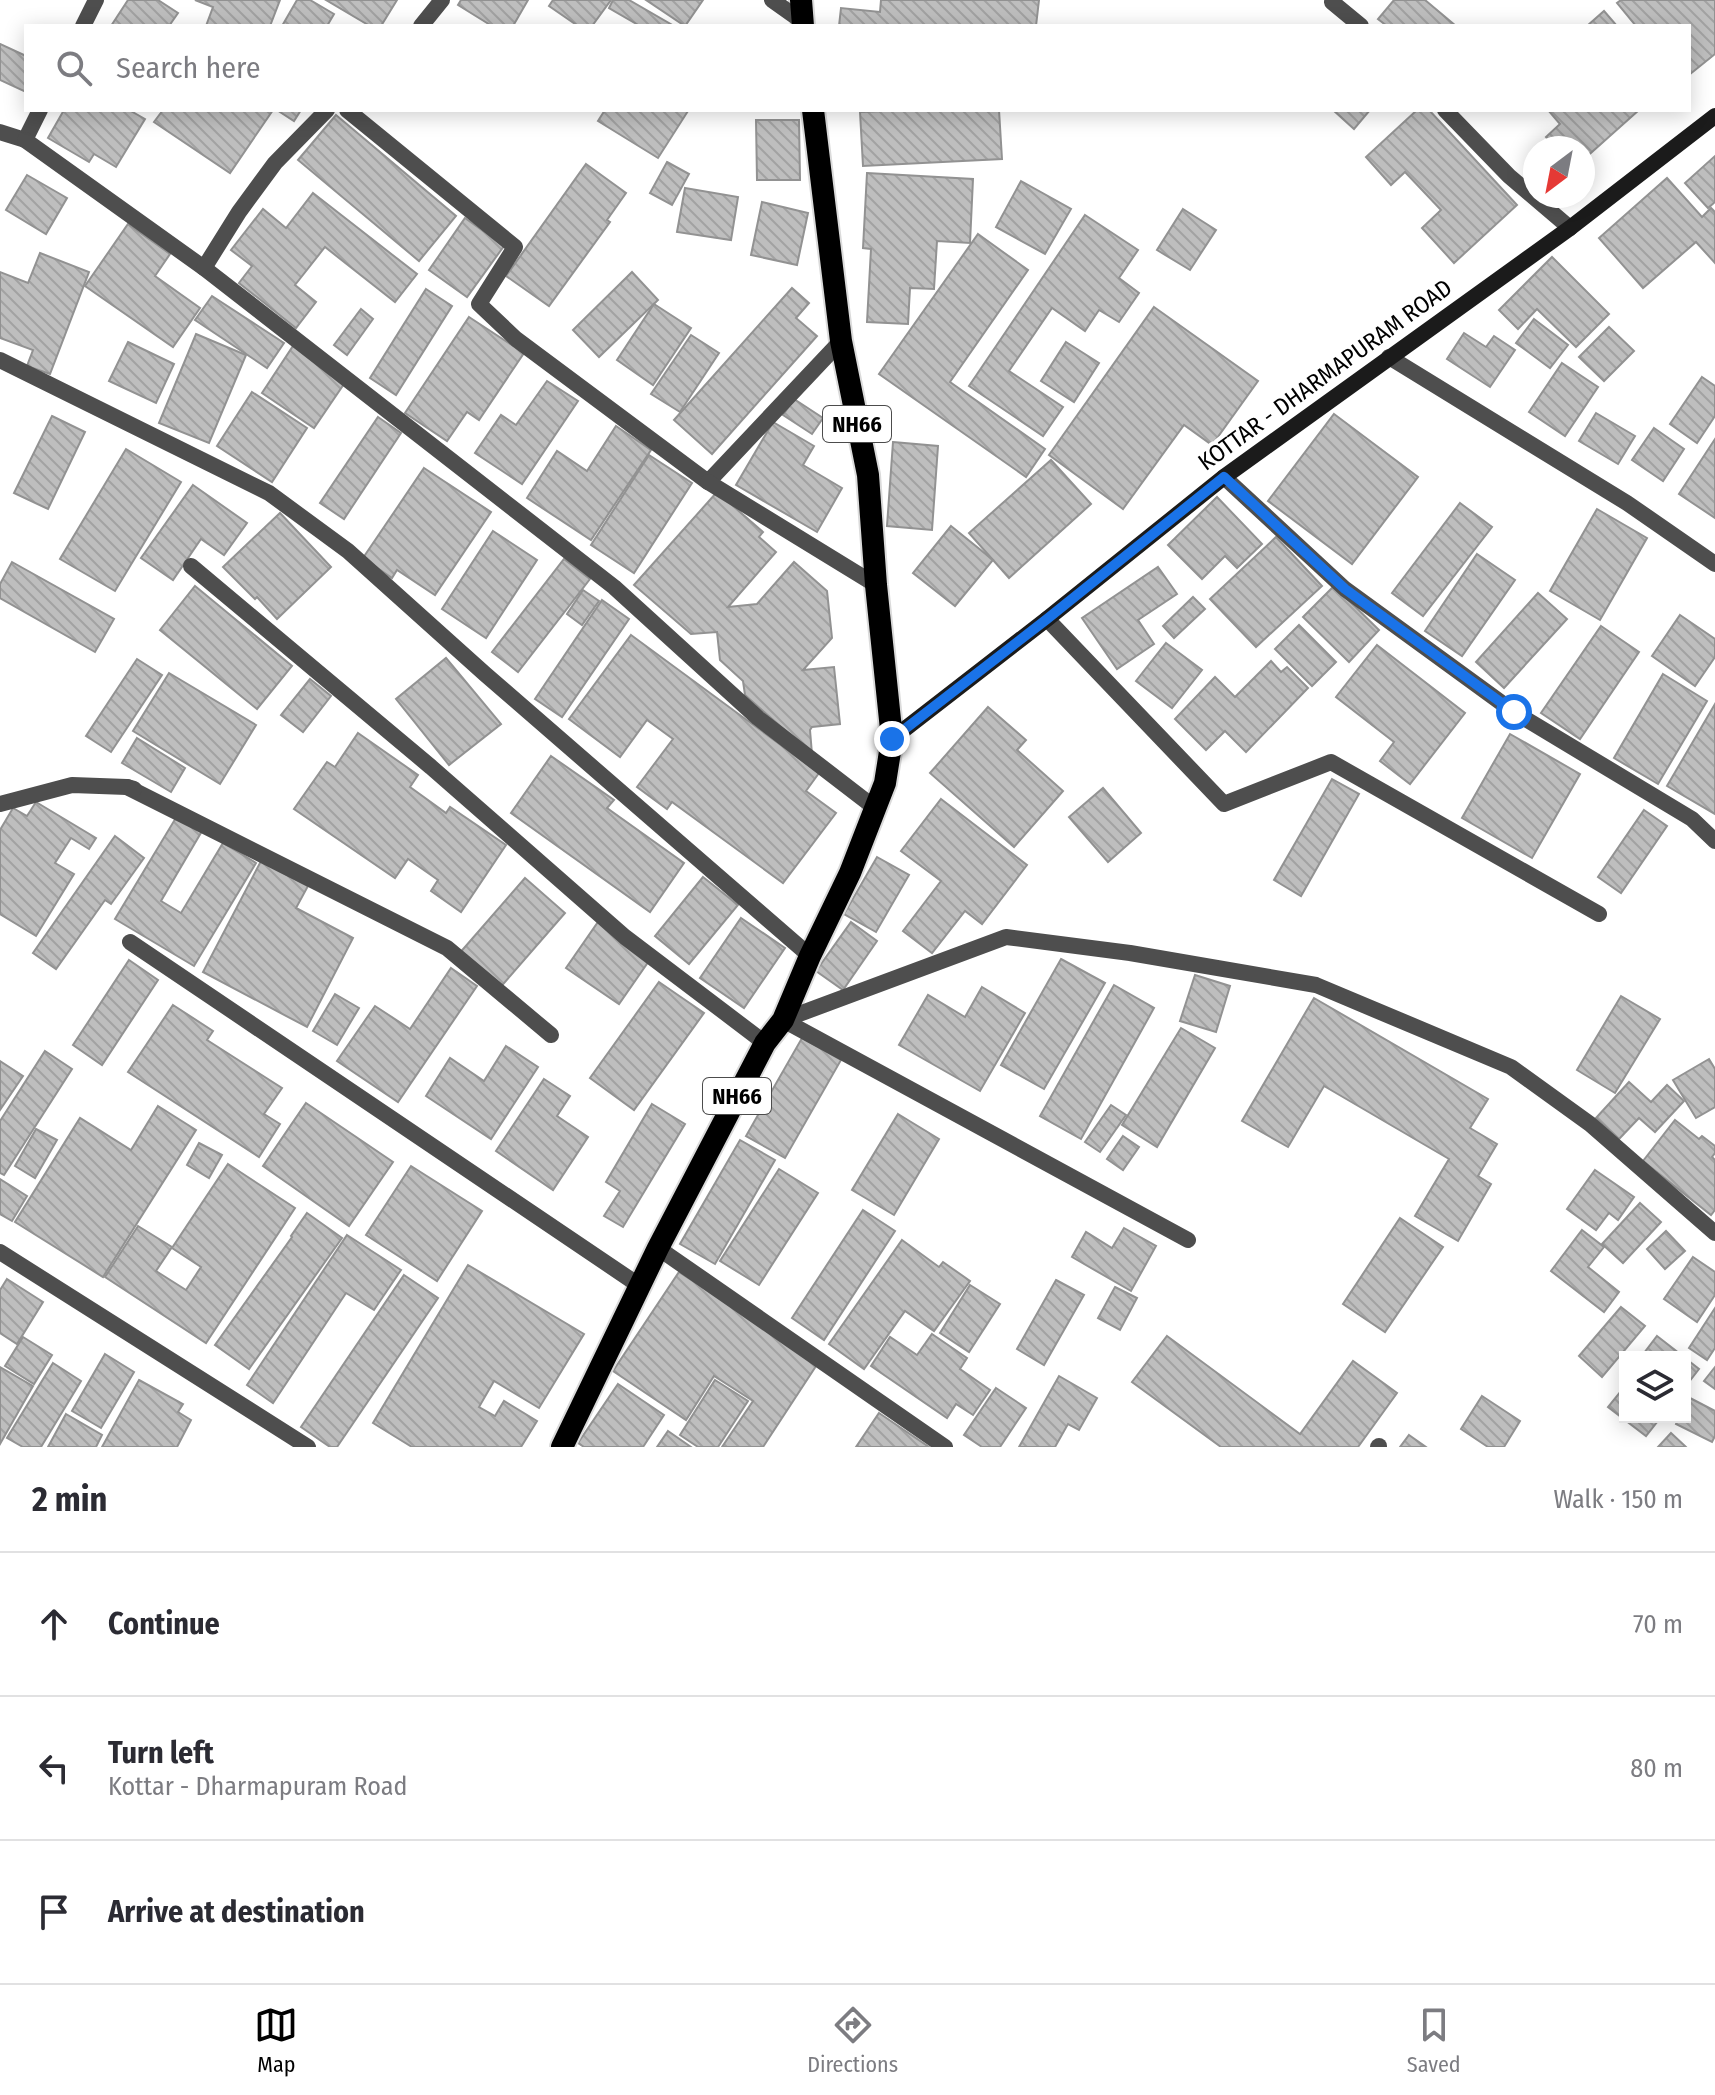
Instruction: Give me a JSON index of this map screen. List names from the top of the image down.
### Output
{
  "streets": {
    "highway": ["NH66"],
    "main road": ["KOTTAR - DHARMAPURAM ROAD"]
  },
  "crossings": [
    ["KOTTAR - DHARMAPURAM ROAD", "NH66"]
  ],
  "north": "bottom left",
  "page": {
    "search": "Search here",
    "heading": ["2 min", "Walk · 150 m"],
    "list": [
      ["Continue", "70 m"],
      ["Turn left", "Kottar - Dharmapuram Road", "80 m"],
      "Arrive at destination"
    ],
    "nav": ["Map", "Directions", "Saved"]
  }
}
